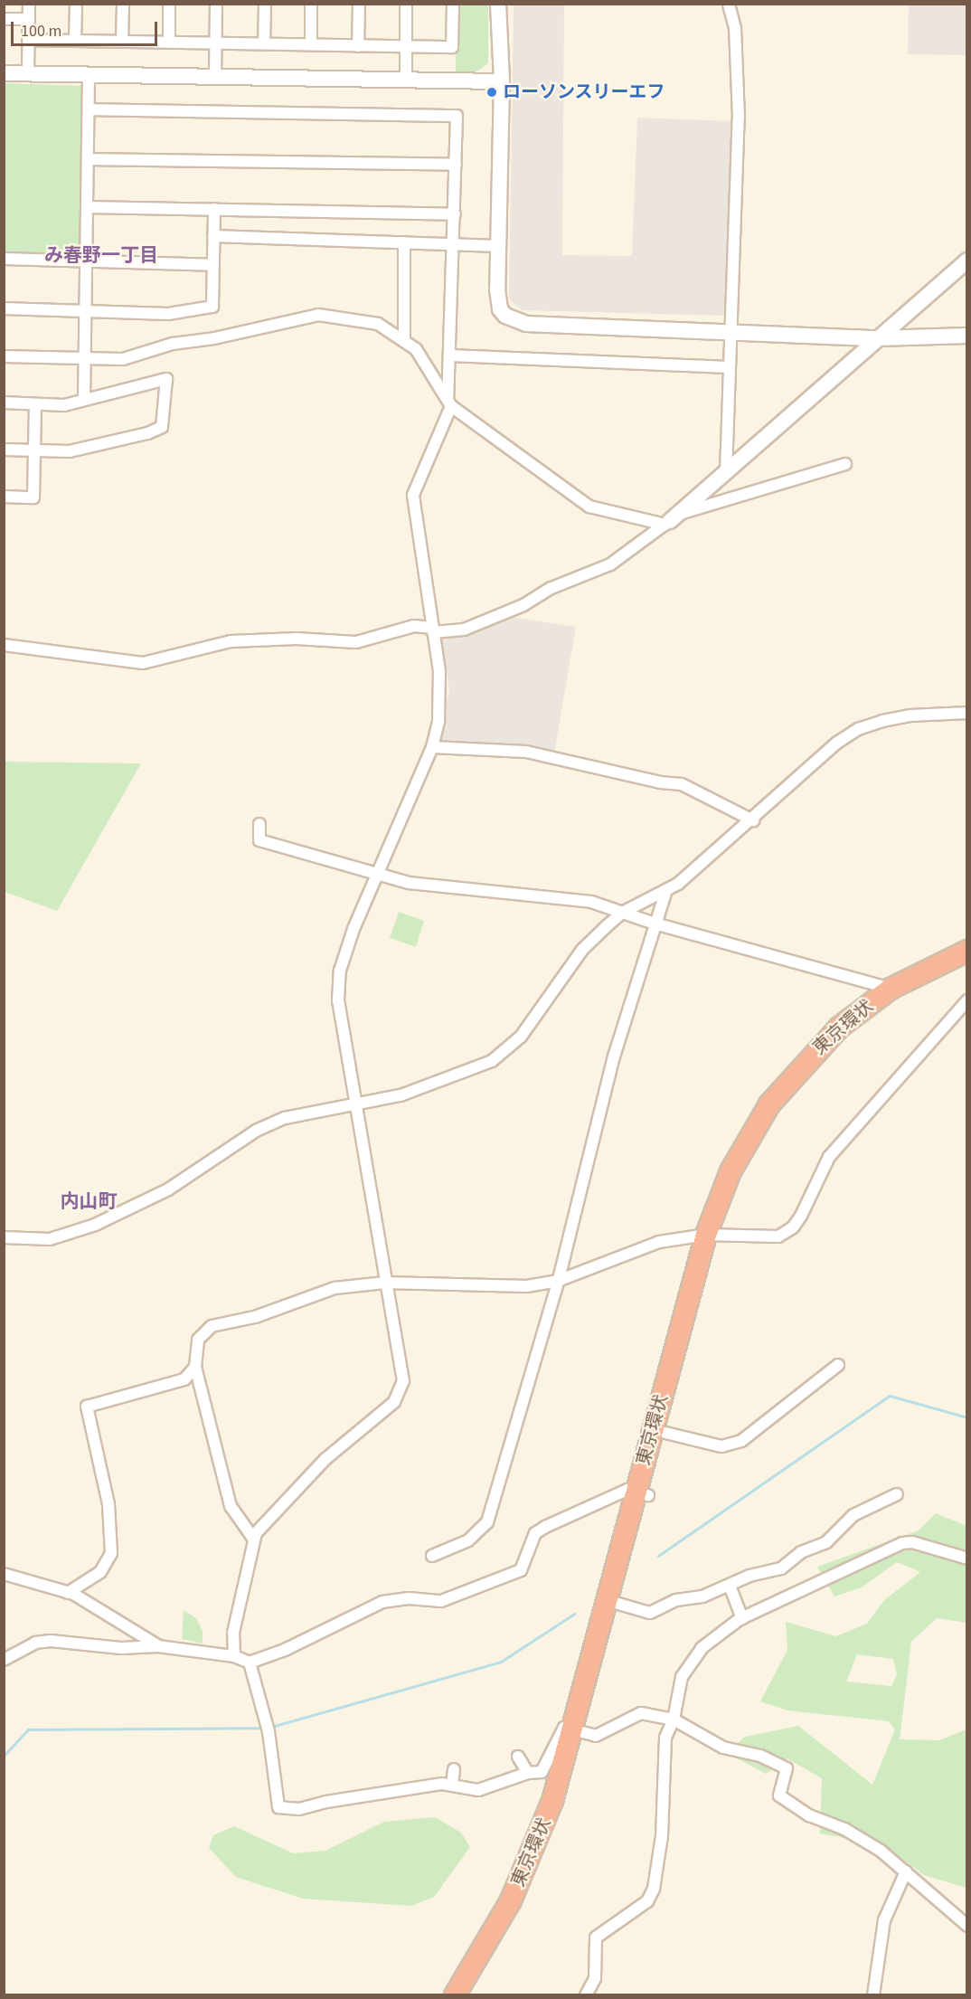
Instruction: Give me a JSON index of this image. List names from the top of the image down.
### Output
{
  "streets": {
    "highway": ["東京環状"]
  },
  "districts": ["み春野一丁目", "内山町"],
  "places": ["ローソンスリーエフ"],
  "scale_bar": "100 m"
}
